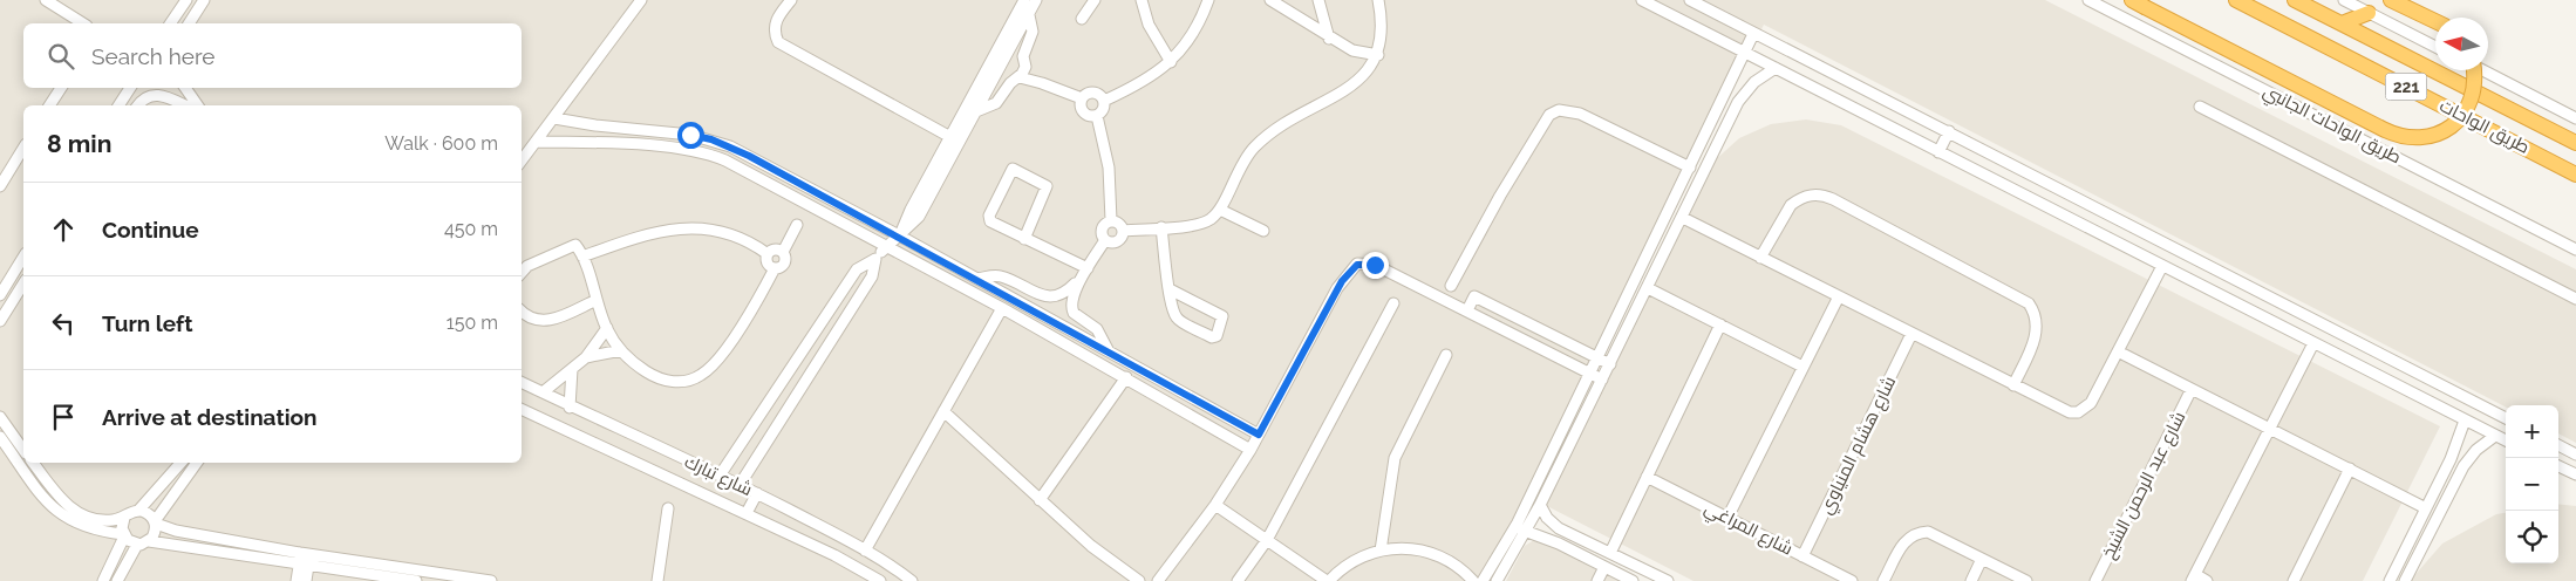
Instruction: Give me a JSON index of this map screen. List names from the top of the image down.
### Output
{
  "streets": {
    "highway": ["221", "طريق الواحات"],
    "street": [
      "طريق الواحات الجانبي",
      "شارع هشام المنياوي",
      "شارع تبارك",
      "شارع عبد الرحمن الشيخ",
      "شارع المراغي"
    ]
  },
  "crossings": [
    ["شارع هشام المنياوي", "شارع المراغي"]
  ],
  "north": "left",
  "page": {
    "search": "Search here",
    "heading": ["8 min", "Walk · 600 m"],
    "list": [
      ["Continue", "450 m"],
      ["Turn left", "150 m"],
      "Arrive at destination"
    ],
    "map_buttons": ["+", "−"]
  }
}
